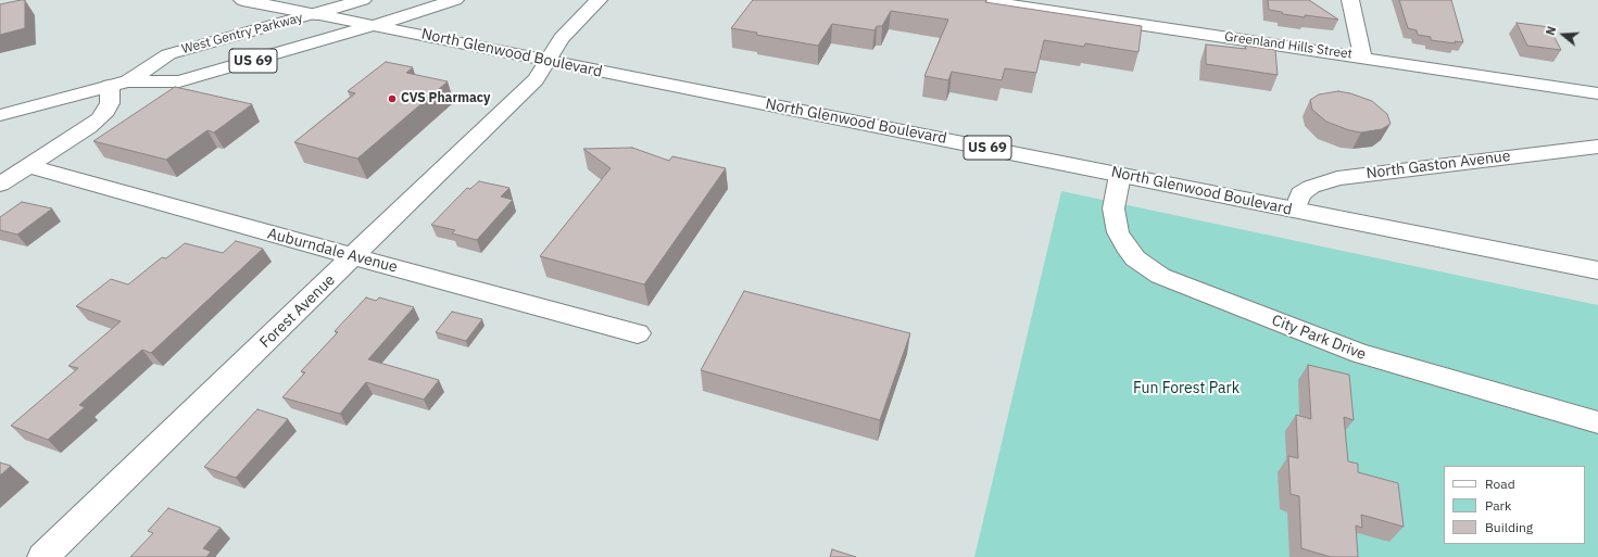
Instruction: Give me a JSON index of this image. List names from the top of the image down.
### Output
{
  "streets": {
    "street": [
      "West Gentry Parkway",
      "Greenland Hills Street",
      "North Glenwood Boulevard",
      "US 69",
      "North Gaston Avenue",
      "Auburndale Avenue",
      "Forest Avenue",
      "City Park Drive"
    ]
  },
  "crossings": [
    ["West Gentry Parkway", "North Glenwood Boulevard"],
    ["North Glenwood Boulevard", "North Gaston Avenue"],
    ["North Glenwood Boulevard", "Forest Avenue"],
    ["North Glenwood Boulevard", "City Park Drive"],
    ["Auburndale Avenue", "Forest Avenue"]
  ],
  "parks": ["Fun Forest Park"],
  "places": ["CVS Pharmacy"],
  "legend": ["Road", "Park", "Building"],
  "north": "left"
}
